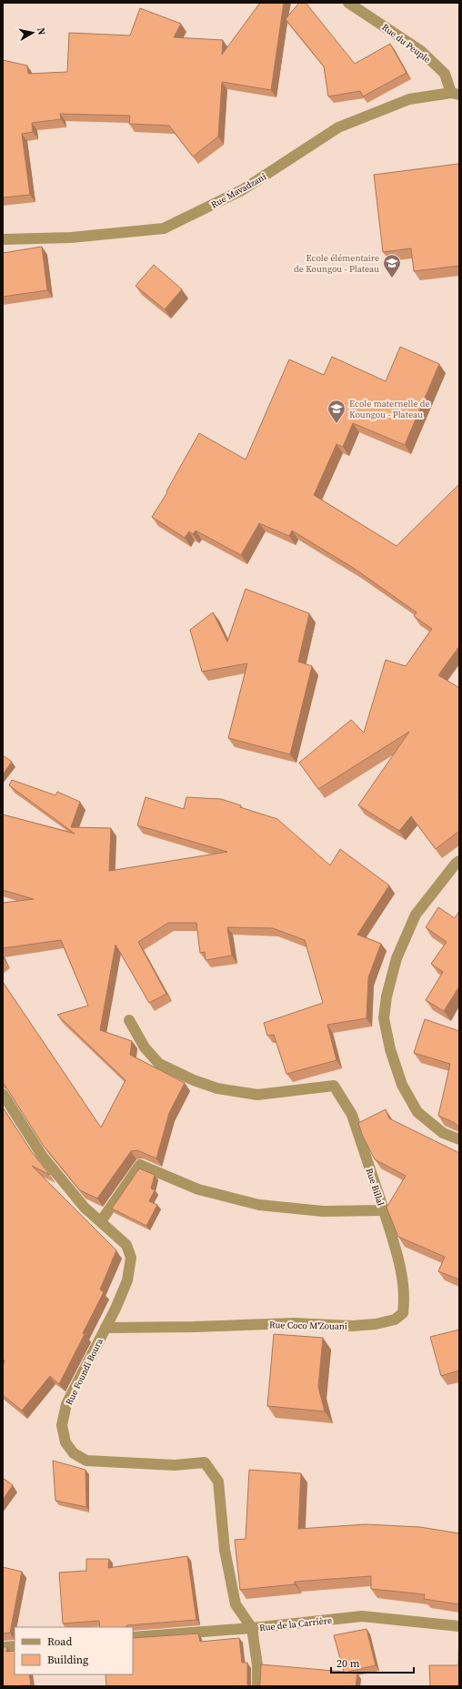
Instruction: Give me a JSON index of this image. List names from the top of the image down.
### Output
{
  "streets": {
    "street": [
      "Rue du Peuple",
      "Rue Mavadzani",
      "Rue Billal",
      "Rue Coco M'Zouani",
      "Rue Foundi Boura",
      "Rue de la Carrière"
    ]
  },
  "crossings": [
    ["Rue du Peuple", "Rue Mavadzani"],
    ["Rue Billal", "Rue Coco M'Zouani"],
    ["Rue Billal", "Rue Foundi Boura"],
    ["Rue Coco M'Zouani", "Rue Foundi Boura"],
    ["Rue Foundi Boura", "Rue de la Carrière"]
  ],
  "places": {
    "school or university": ["Ecole élémentaire de Koungou - Plateau", "Ecole maternelle de Koungou - Plateau"]
  },
  "legend": ["Road", "Building"],
  "scale_bar": "20 m",
  "north": "right"
}
